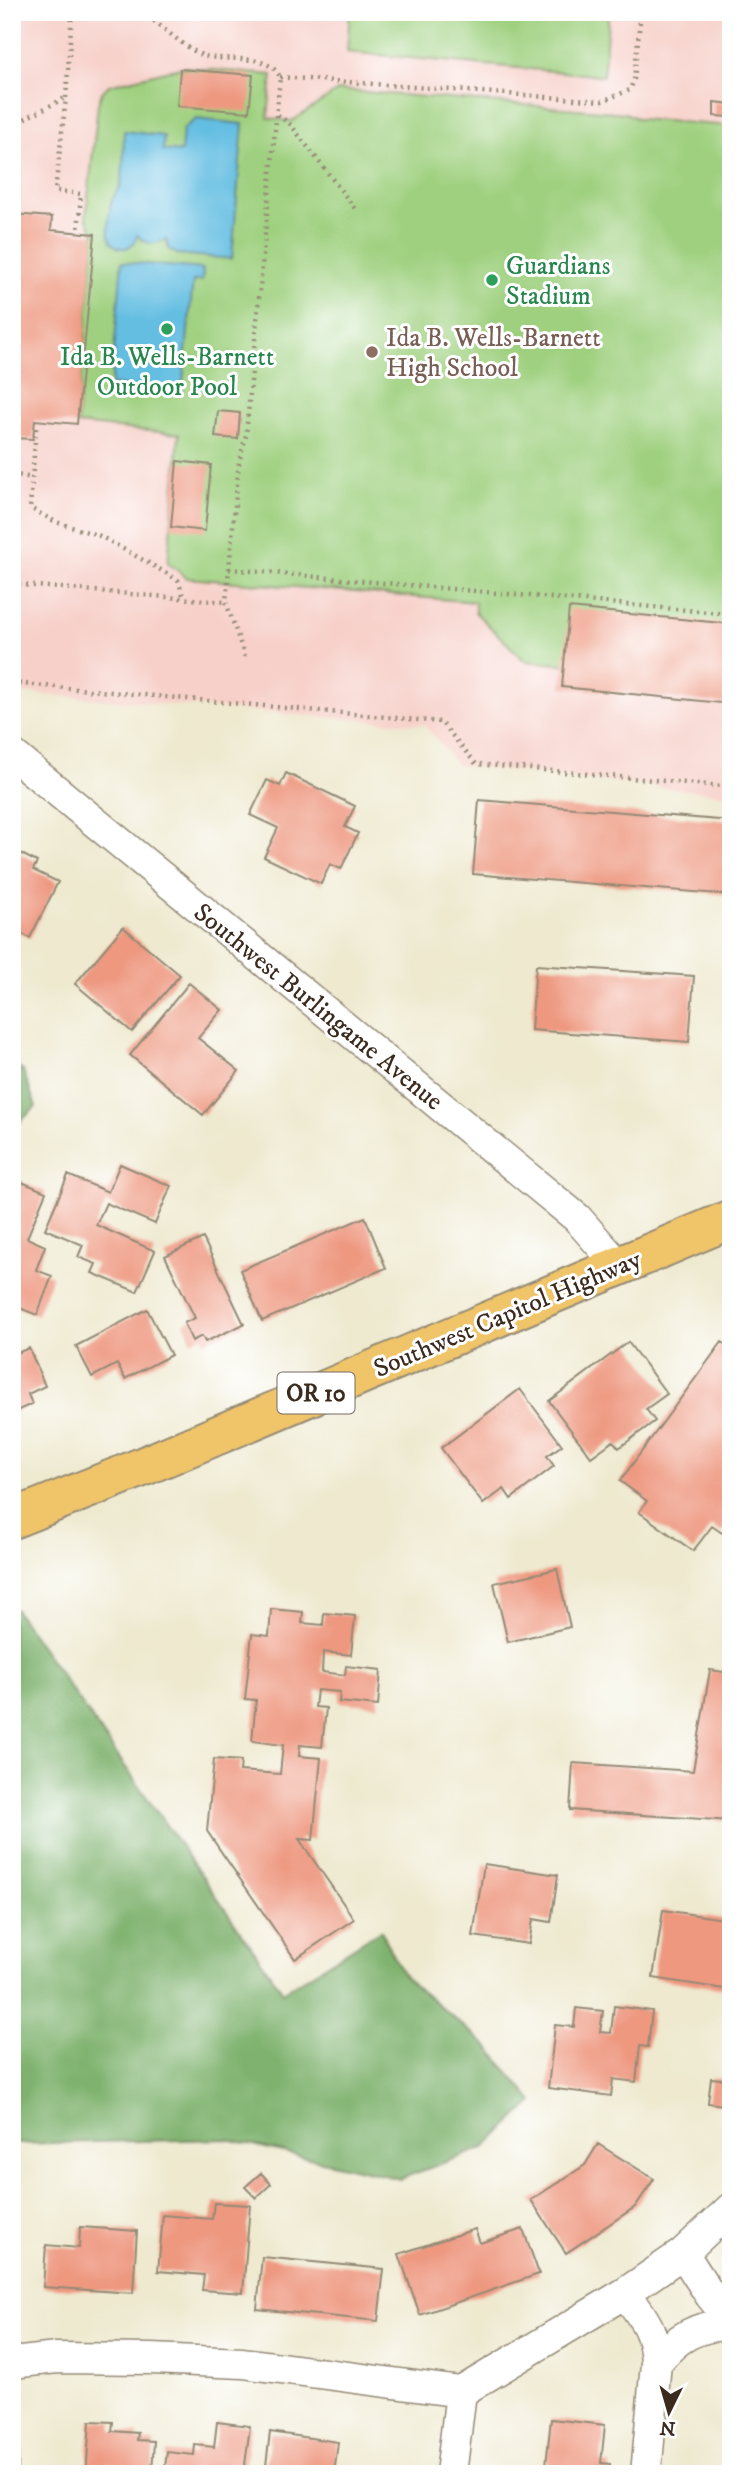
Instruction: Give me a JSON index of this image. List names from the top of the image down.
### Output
{
  "streets": {
    "main road": ["Southwest Capitol Highway", "OR 10"],
    "street": ["Southwest Burlingame Avenue"]
  },
  "crossings": [
    ["Southwest Burlingame Avenue", "Southwest Capitol Highway"]
  ],
  "places": ["Guardians Stadium", "Ida B. Wells-Barnett Outdoor Pool", "Ida B. Wells-Barnett High School"],
  "north": "bottom"
}
